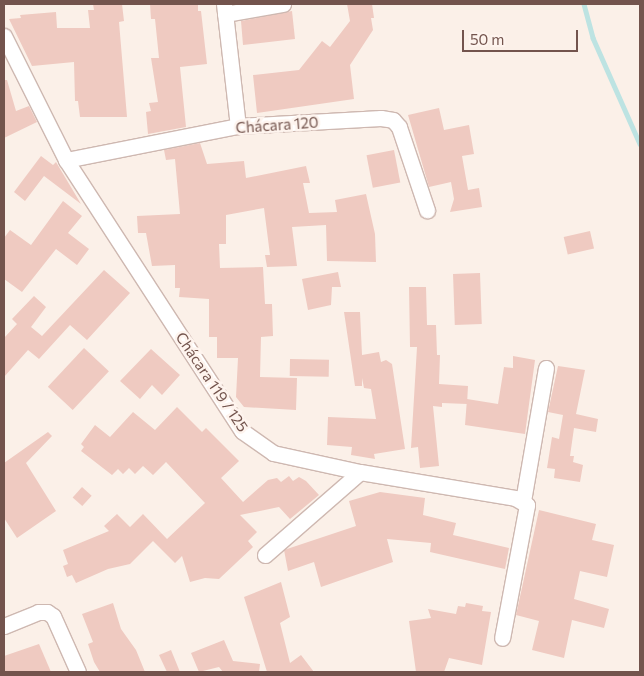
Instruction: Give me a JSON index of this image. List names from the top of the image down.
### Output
{
  "streets": {
    "street": ["Chácara 120", "Chácara 119 / 125"]
  },
  "crossings": [
    ["Chácara 120", "Chácara 119 / 125"]
  ],
  "scale_bar": "50 m"
}
